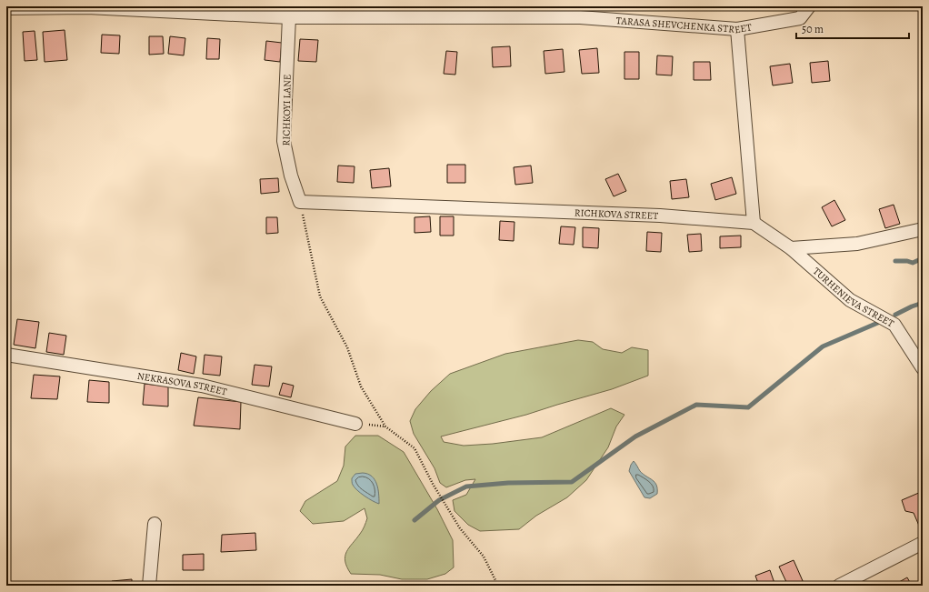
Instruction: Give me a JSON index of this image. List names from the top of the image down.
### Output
{
  "streets": {
    "street": [
      "TARASA SHEVCHENKA STREET",
      "RICHKOYI LANE",
      "RICHKOVA STREET",
      "TURHENIEVA STREET",
      "NEKRASOVA STREET"
    ]
  },
  "crossings": [
    ["TARASA SHEVCHENKA STREET", "RICHKOYI LANE"],
    ["RICHKOYI LANE", "RICHKOVA STREET"],
    ["RICHKOVA STREET", "TURHENIEVA STREET"]
  ],
  "scale_bar": "50 m"
}
